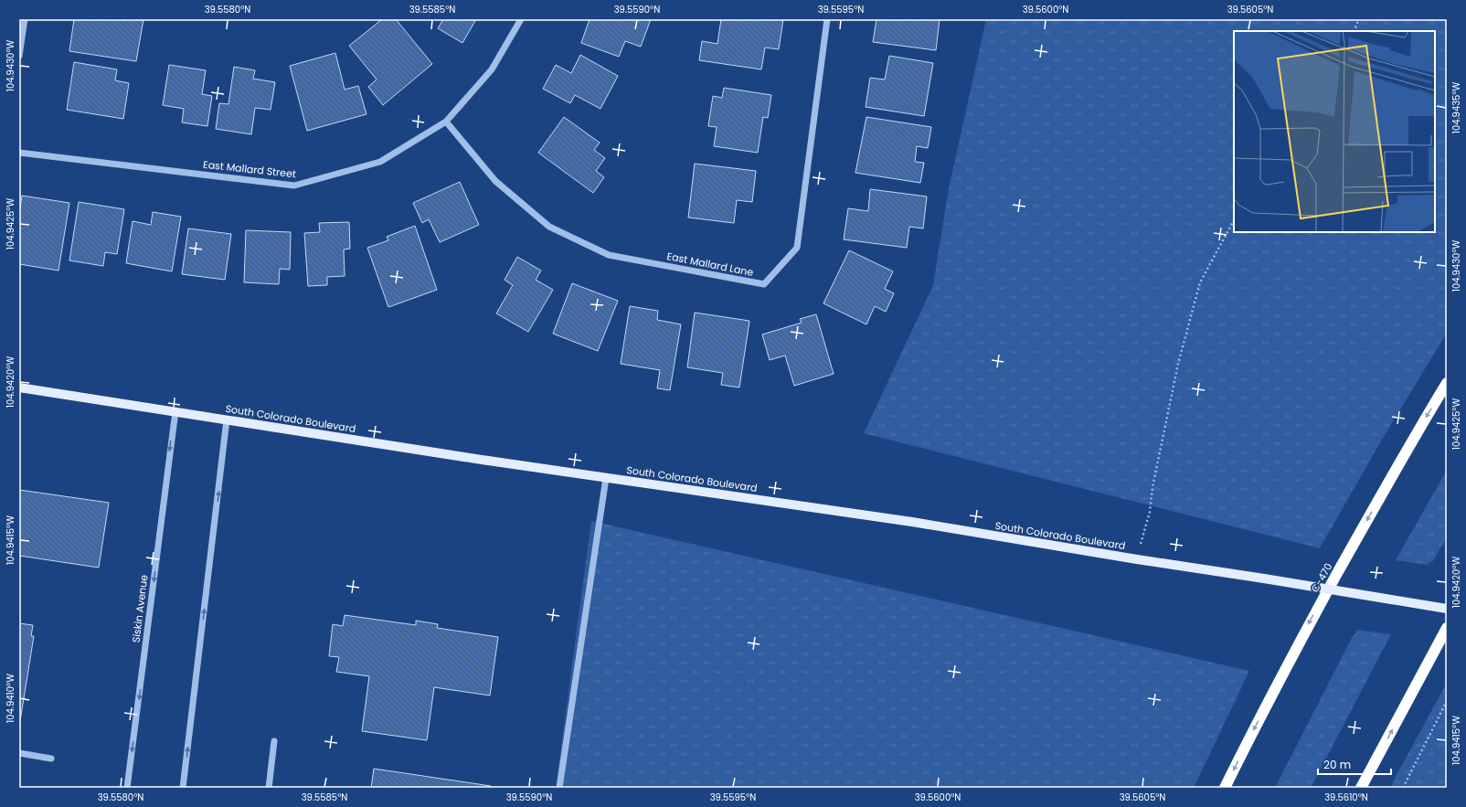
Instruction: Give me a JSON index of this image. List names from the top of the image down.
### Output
{
  "streets": {
    "highway": ["C-470"],
    "main road": ["South Colorado Boulevard"],
    "street": ["East Mallard Street", "East Mallard Lane", "Siskin Avenue"]
  },
  "crossings": [
    ["East Mallard Street", "East Mallard Lane"],
    ["South Colorado Boulevard", "Siskin Avenue"]
  ],
  "one_way": ["C-470"],
  "scale_bar": "20 m",
  "coordinates": [
    "39.5580°N",
    "39.5585°N",
    "39.5590°N",
    "39.5595°N",
    "39.5600°N",
    "39.5605°N",
    "104.9430°W",
    "104.9435°W",
    "104.9425°W",
    "104.9420°W",
    "104.9415°W",
    "104.9410°W",
    "39.5610°N"
  ]
}
